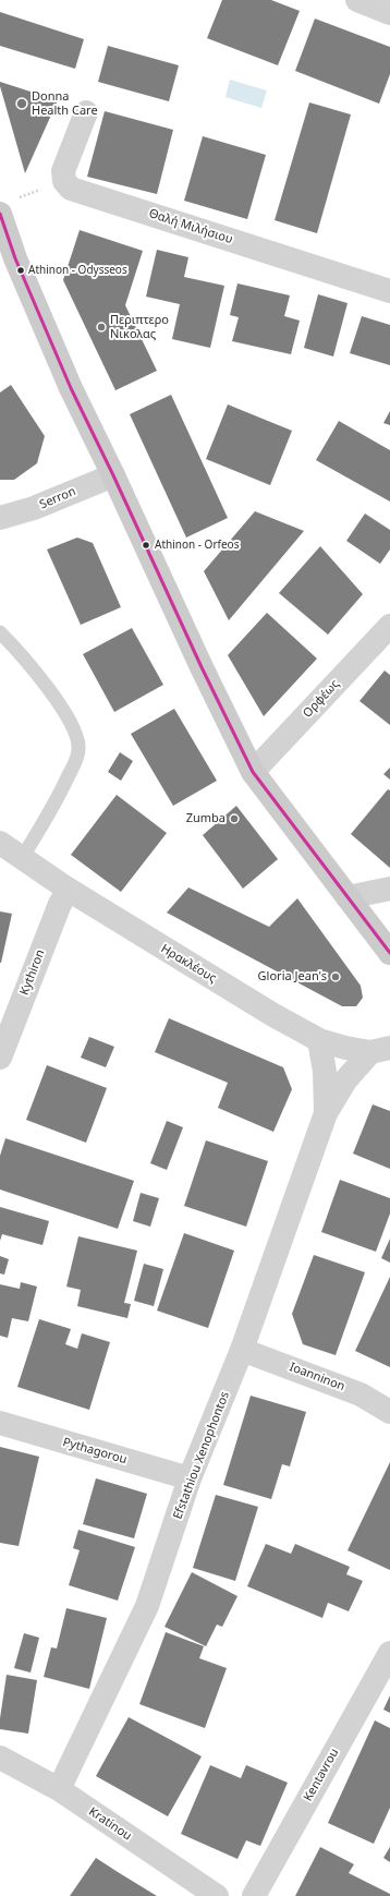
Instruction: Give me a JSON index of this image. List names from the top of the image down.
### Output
{
  "streets": {
    "street": [
      "Θαλή Μιλήσιου",
      "Serron",
      "Ορφέως",
      "Ηρακλέους",
      "Kythiron",
      "Ioanninon",
      "Pythagorou",
      "Efstathiou Xenophontos",
      "Kentavrou",
      "Kratinou"
    ]
  },
  "crossings": [
    ["Ηρακλέους", "Kythiron"],
    ["Ηρακλέους", "Efstathiou Xenophontos"],
    ["Ioanninon", "Efstathiou Xenophontos"],
    ["Pythagorou", "Efstathiou Xenophontos"],
    ["Efstathiou Xenophontos", "Kratinou"]
  ],
  "places": [
    "Donna Health Care",
    "Athinon - Odysseos",
    "Περιπτερο Νικολας",
    "Athinon - Orfeos",
    "Zumba",
    "Gloria Jean's"
  ]
}
